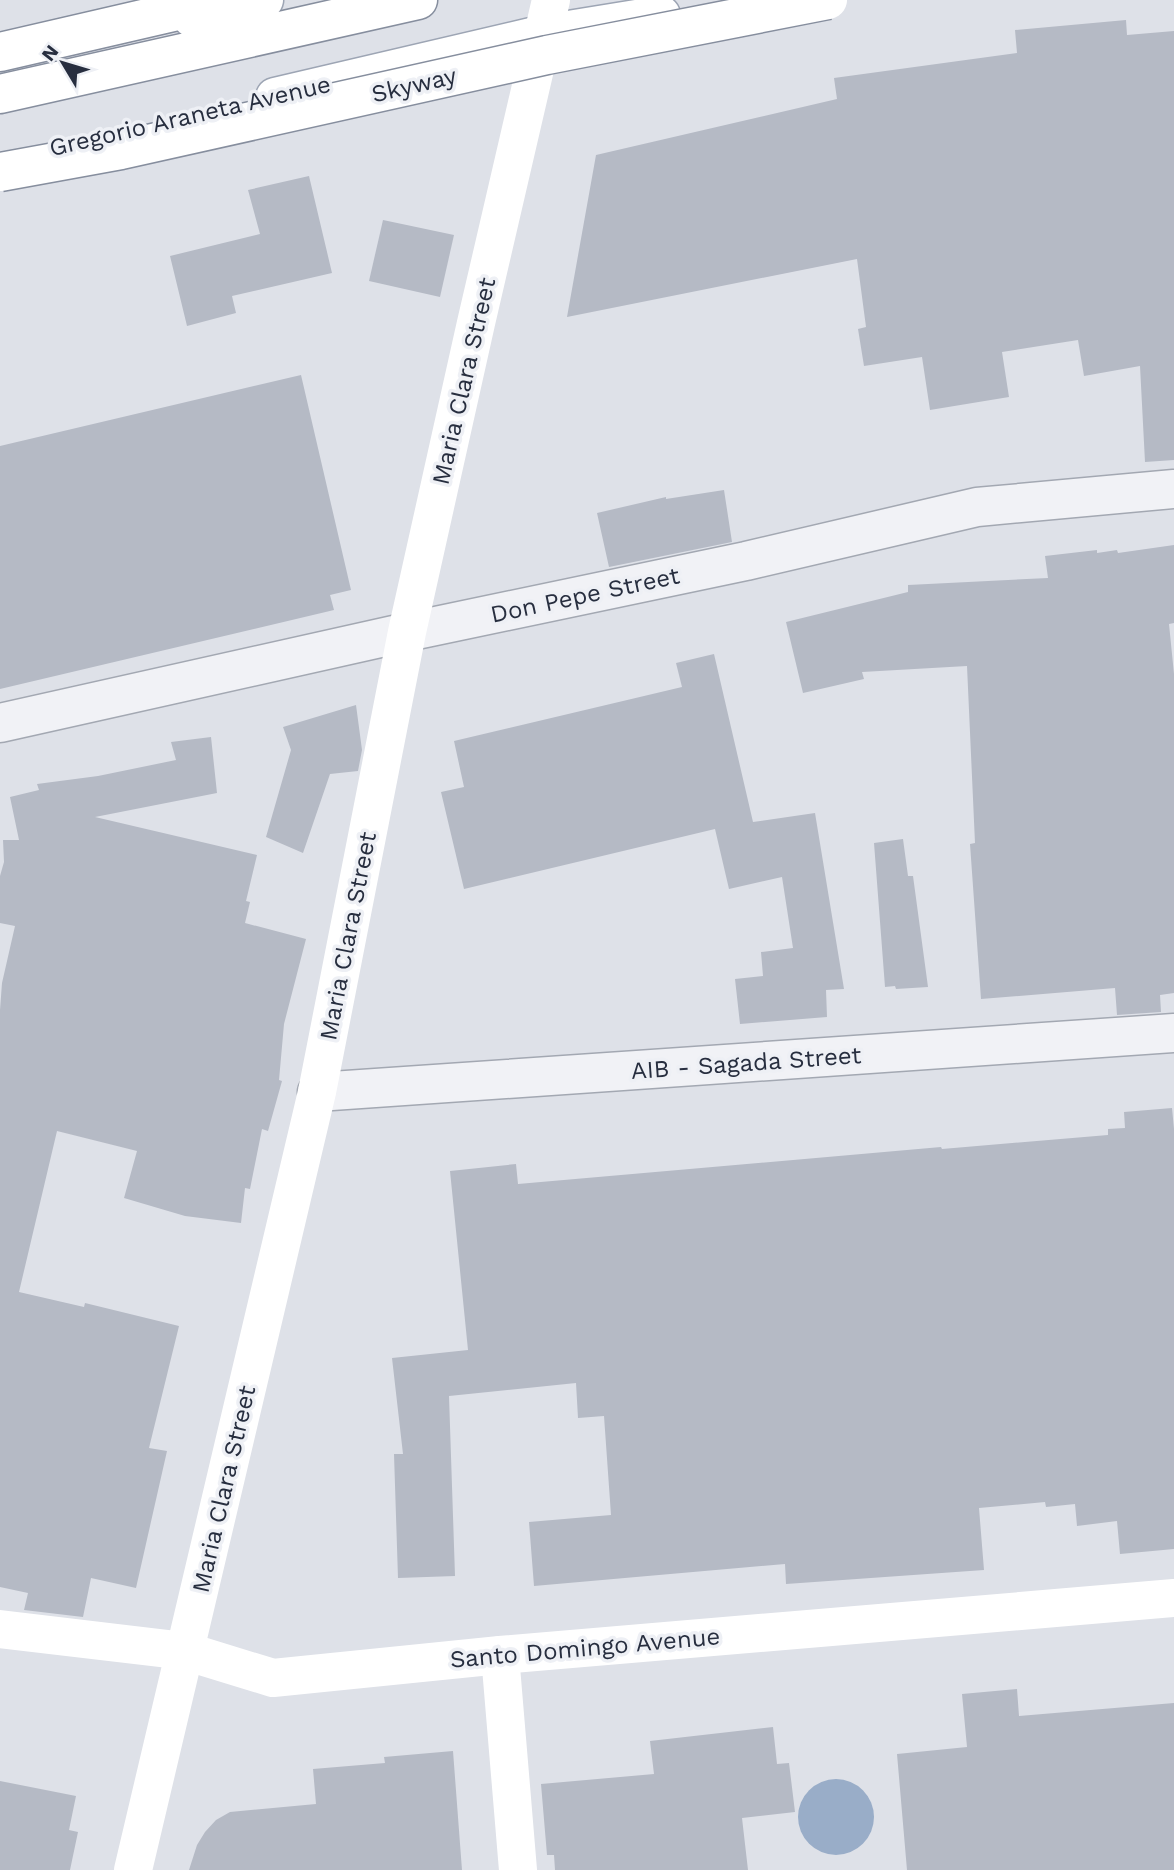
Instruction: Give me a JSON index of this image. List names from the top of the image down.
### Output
{
  "streets": {
    "main road": [
      "Skyway",
      "Gregorio Araneta Avenue",
      "Maria Clara Street",
      "Santo Domingo Avenue"
    ],
    "street": ["Don Pepe Street", "AIB - Sagada Street"]
  },
  "crossings": [
    ["Gregorio Araneta Avenue", "Maria Clara Street"],
    ["Maria Clara Street", "Don Pepe Street"],
    ["Maria Clara Street", "AIB - Sagada Street"],
    ["Maria Clara Street", "Santo Domingo Avenue"]
  ],
  "north": "top left"
}
